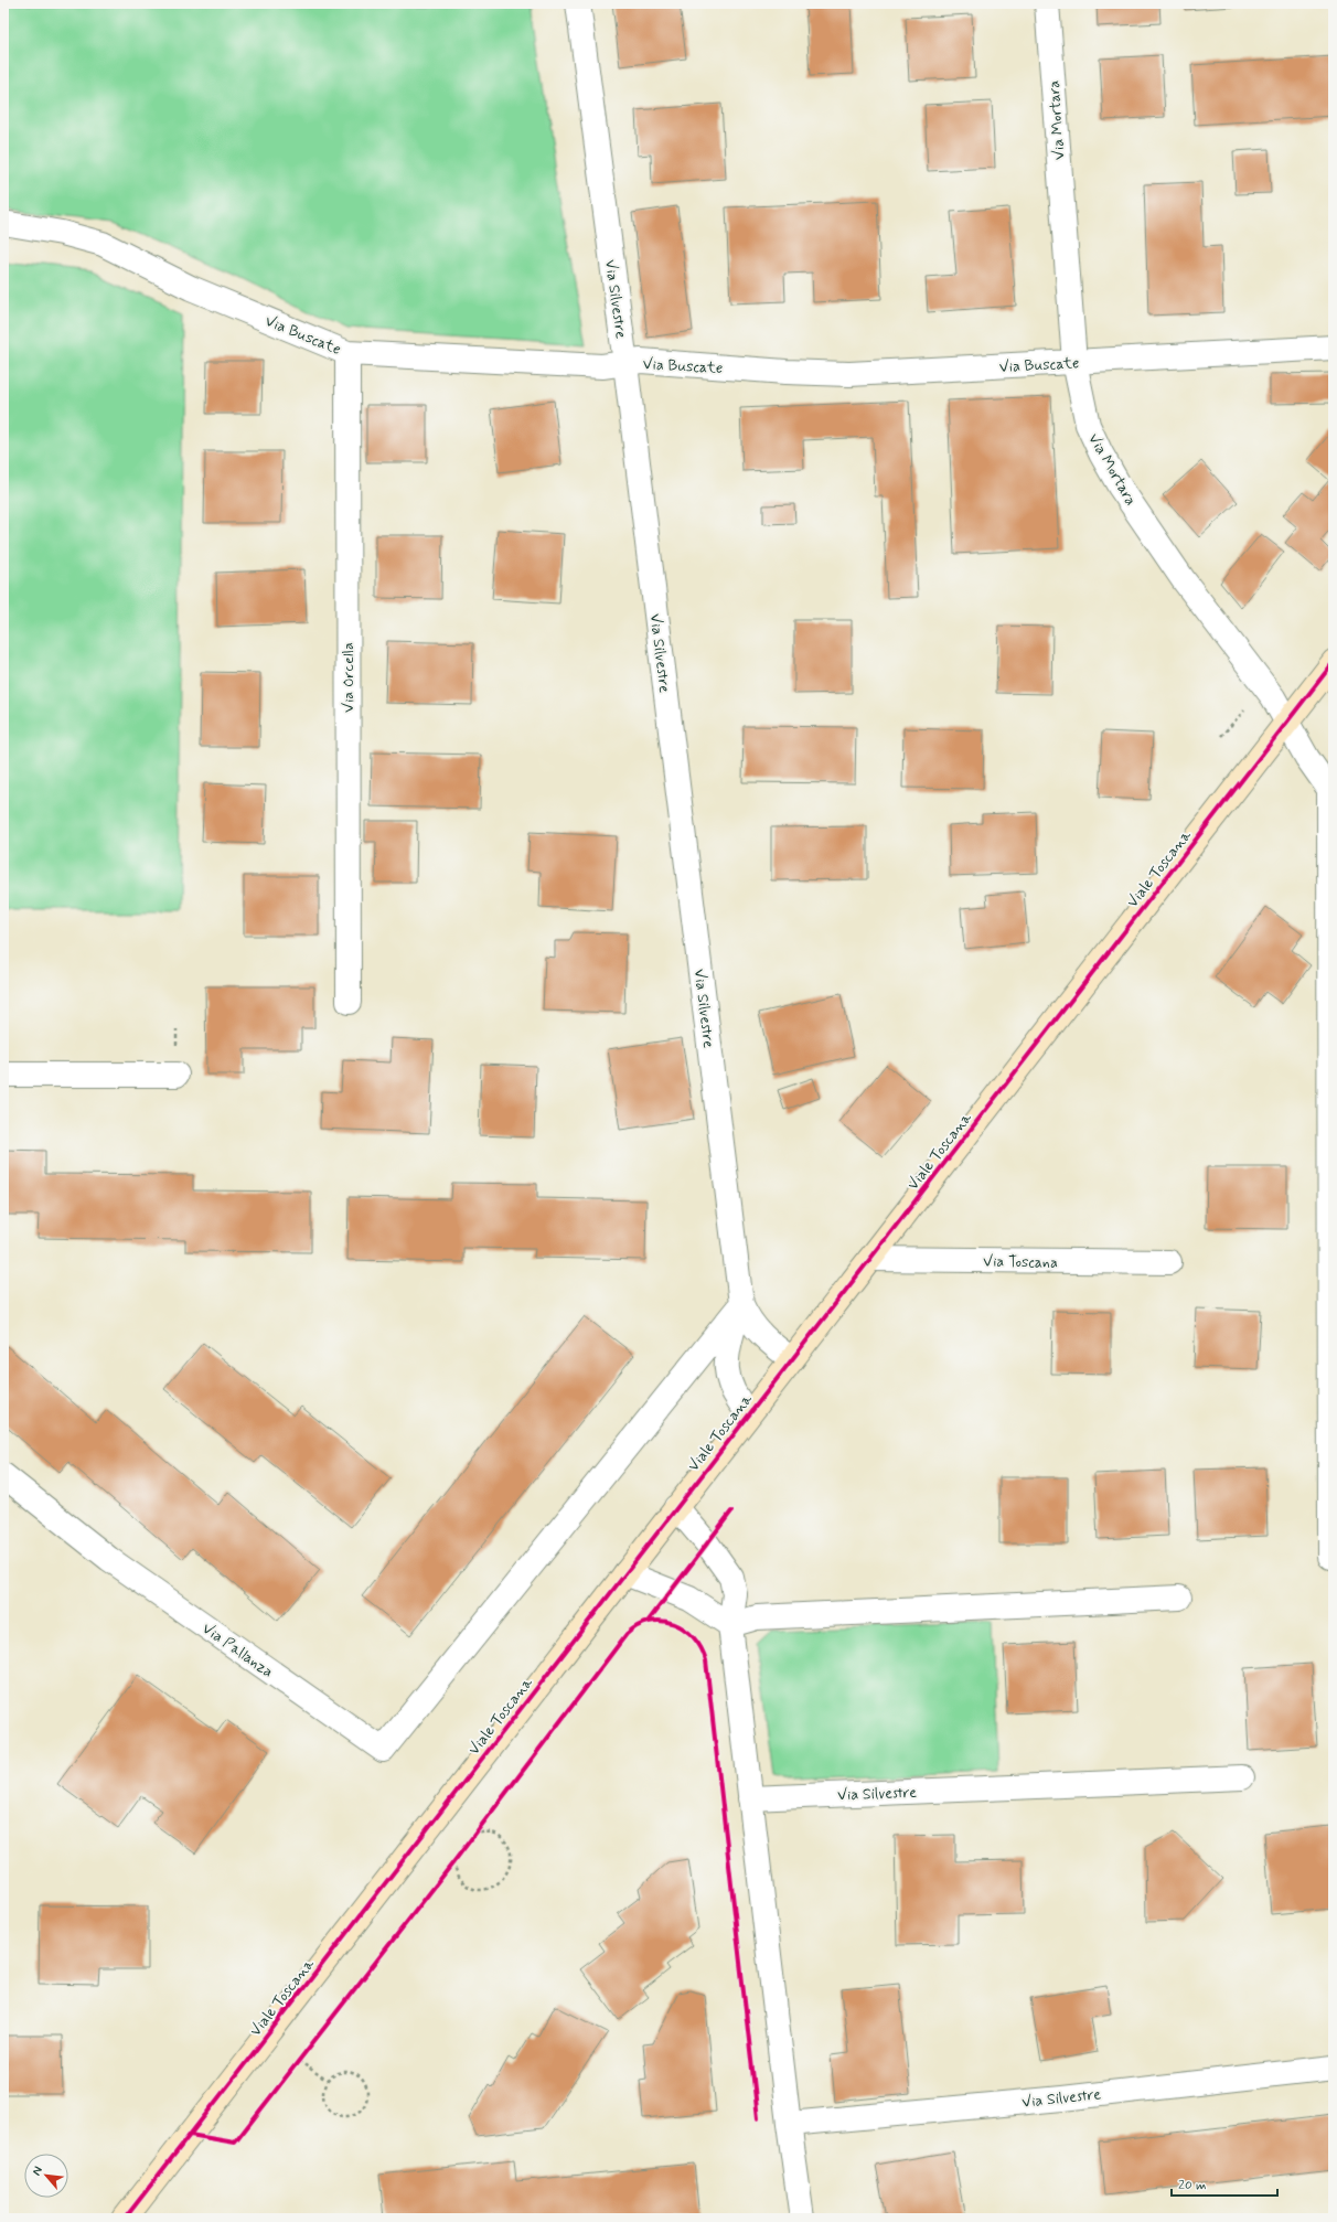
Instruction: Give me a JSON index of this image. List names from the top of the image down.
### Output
{
  "streets": {
    "street": [
      "Via Mortara",
      "Via Silvestre",
      "Via Buscate",
      "Via Orcella",
      "Viale Toscana",
      "Via Toscana",
      "Via Pallanza"
    ]
  },
  "crossings": [
    ["Via Mortara", "Via Buscate"],
    ["Via Mortara", "Viale Toscana"],
    ["Via Silvestre", "Via Buscate"],
    ["Via Silvestre", "Viale Toscana"],
    ["Via Silvestre", "Via Pallanza"],
    ["Via Buscate", "Via Orcella"],
    ["Viale Toscana", "Via Toscana"]
  ],
  "scale_bar": "20 m",
  "north": "top left"
}
